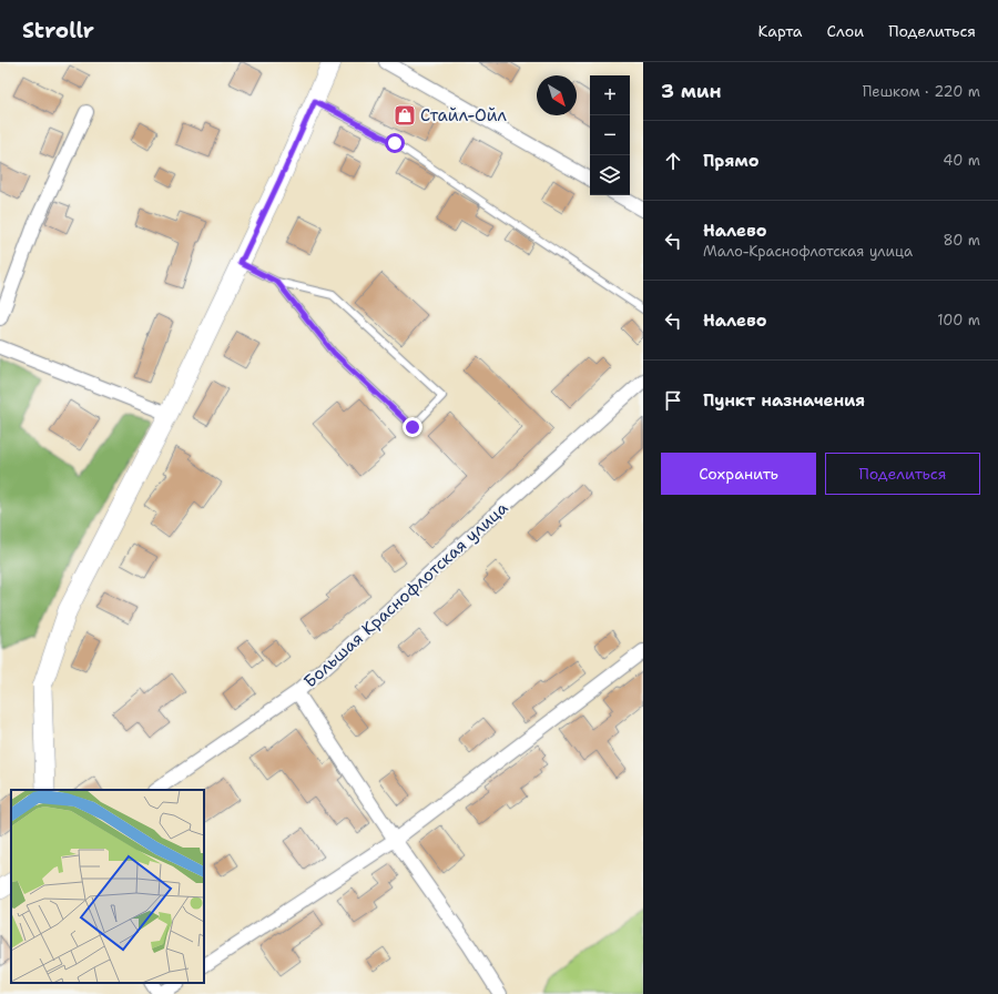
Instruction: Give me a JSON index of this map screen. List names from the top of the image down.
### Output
{
  "streets": {
    "street": ["Большая Краснофлотская улица"]
  },
  "places": {
    "shop": ["Стайл-Ойл"]
  },
  "north": "bottom right",
  "page": {
    "header": "Strollr",
    "nav": ["Карта", "Слои", "Поделиться"],
    "heading": ["3 мин", "Пешком · 220 m"],
    "map_buttons": ["+", "−"],
    "list": [
      ["Прямо", "40 m"],
      ["Налево", "Мало-Краснофлотская улица", "80 m"],
      ["Налево", "100 m"],
      "Пункт назначения"
    ],
    "buttons": ["Сохранить", "Поделиться"]
  }
}
